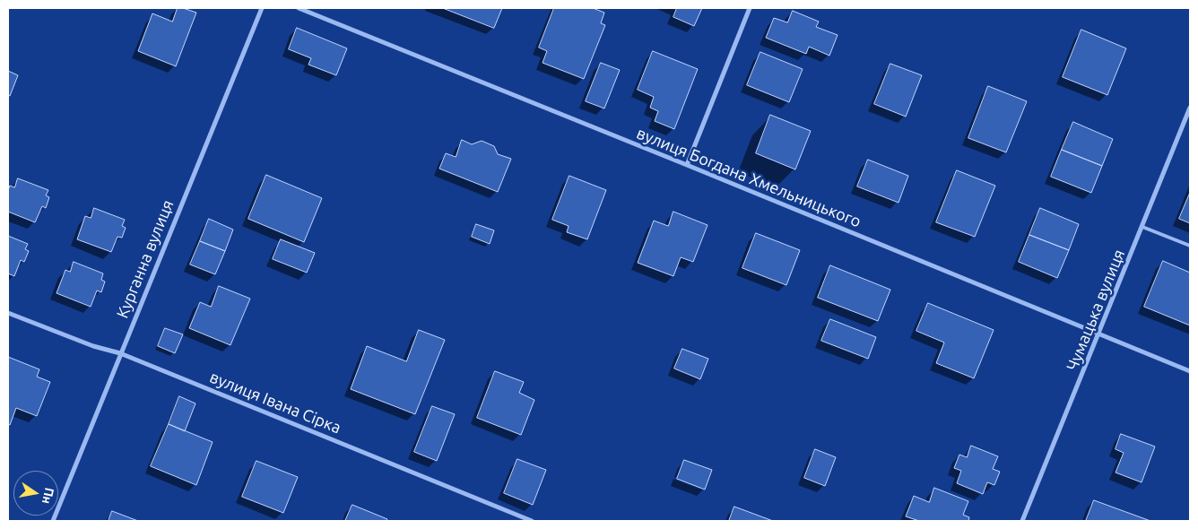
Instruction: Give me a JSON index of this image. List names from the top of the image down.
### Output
{
  "streets": {
    "street": [
      "вулиця Богдана Хмельницького",
      "Курганна вулиця",
      "Чумацька вулиця",
      "вулиця Івана Сірка"
    ]
  },
  "crossings": [
    ["вулиця Богдана Хмельницького", "Чумацька вулиця"],
    ["Курганна вулиця", "вулиця Івана Сірка"]
  ],
  "north": "right"
}
